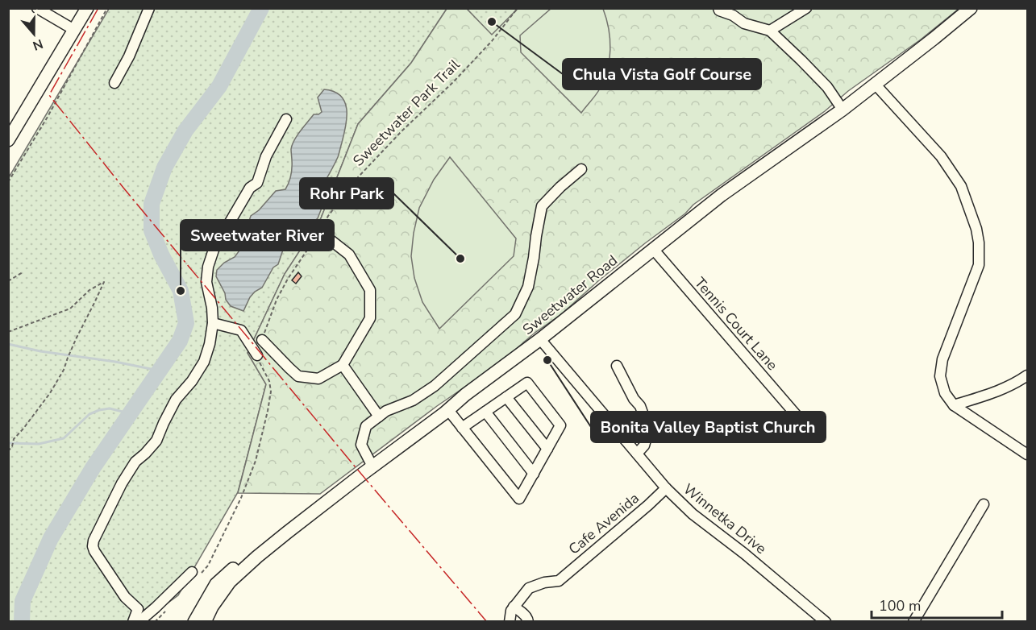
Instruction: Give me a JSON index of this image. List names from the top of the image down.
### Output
{
  "streets": {
    "main road": ["Sweetwater Road"],
    "street": ["Tennis Court Lane", "Winnetka Drive", "Cafe Avenida"],
    "path": ["Sweetwater Park Trail"]
  },
  "crossings": [
    ["Sweetwater Road", "Tennis Court Lane"],
    ["Sweetwater Road", "Winnetka Drive"],
    ["Winnetka Drive", "Cafe Avenida"]
  ],
  "places": [
    "Chula Vista Golf Course",
    "Rohr Park",
    "Sweetwater River",
    "Bonita Valley Baptist Church"
  ],
  "scale_bar": "100 m",
  "north": "bottom"
}
